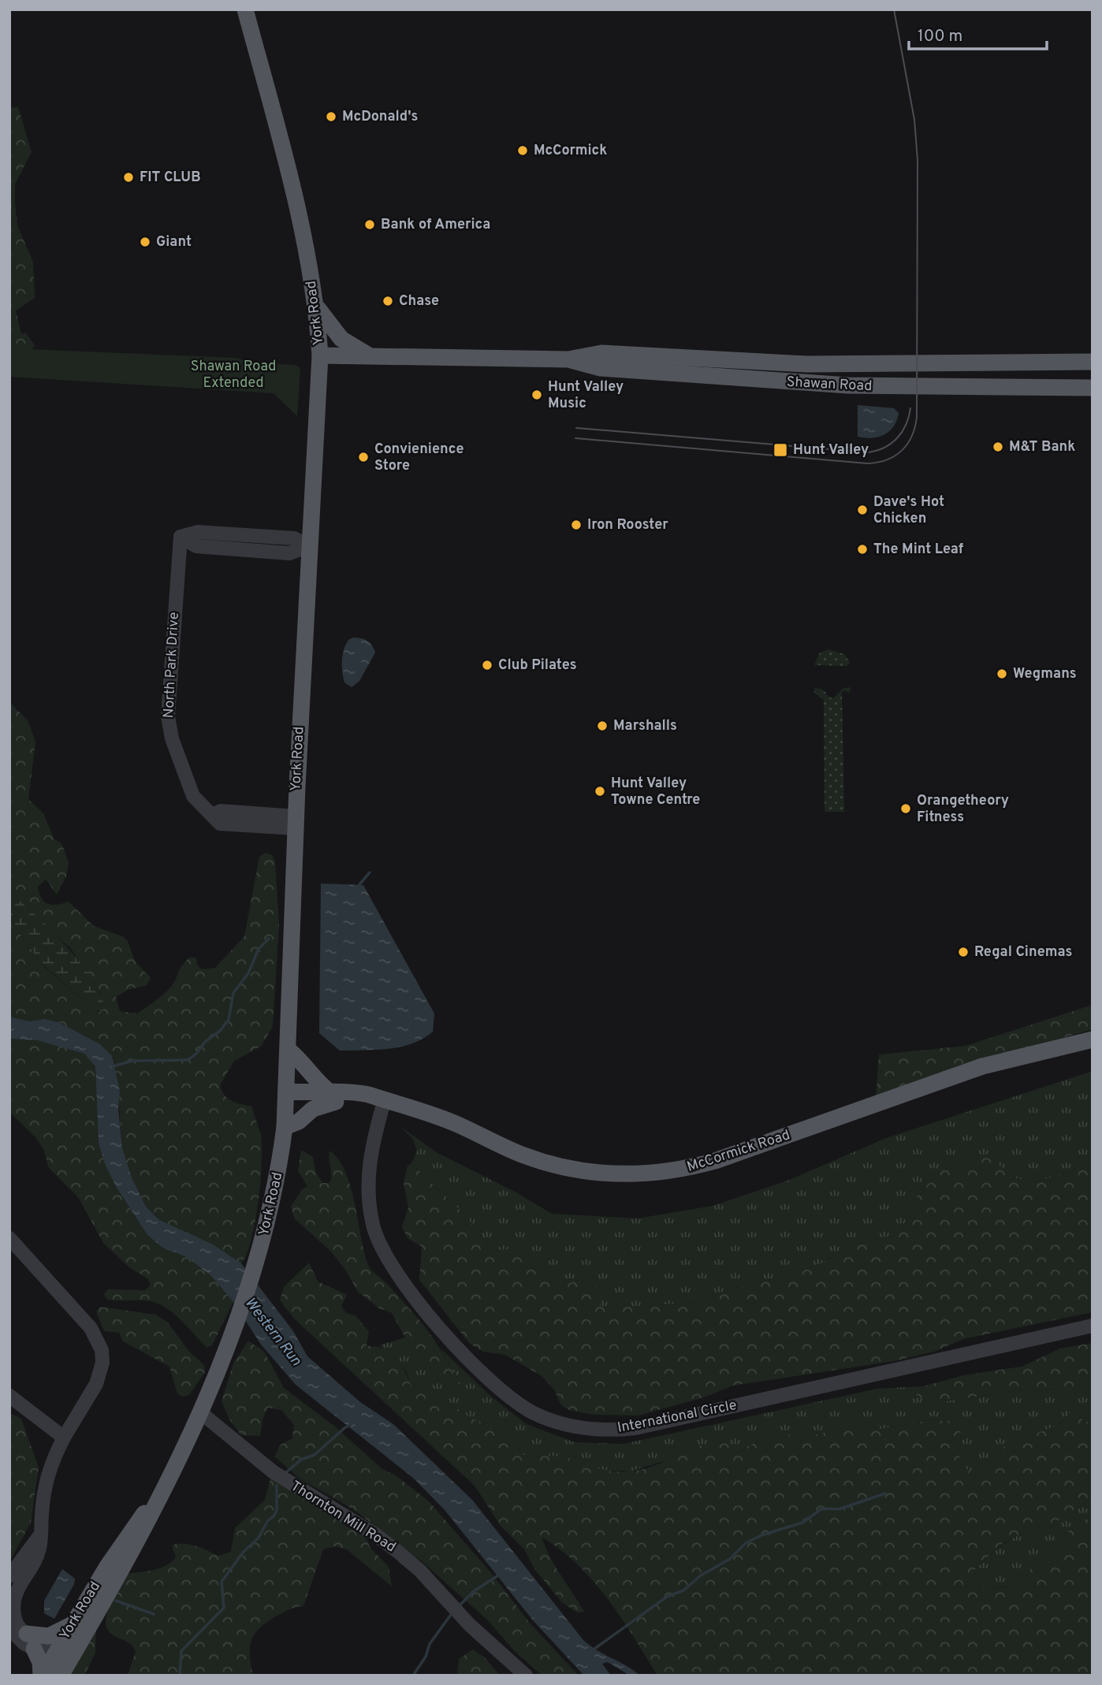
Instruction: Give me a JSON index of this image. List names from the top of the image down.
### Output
{
  "streets": {
    "main road": ["York Road", "Shawan Road", "McCormick Road"],
    "street": ["North Park Drive", "International Circle", "Thornton Mill Road"]
  },
  "crossings": [
    ["York Road", "Shawan Road"],
    ["York Road", "North Park Drive"],
    ["York Road", "McCormick Road"],
    ["York Road", "Thornton Mill Road"],
    ["McCormick Road", "International Circle"]
  ],
  "water": ["Western Run"],
  "parks": ["Shawan Road Extended"],
  "places": {
    "other": [
      "McDonald's",
      "McCormick",
      "FIT CLUB",
      "Bank of America",
      "Giant",
      "Chase",
      "Hunt Valley Music",
      "M&T Bank",
      "Convienience Store",
      "Dave's Hot Chicken",
      "Iron Rooster",
      "The Mint Leaf",
      "Club Pilates",
      "Wegmans",
      "Marshalls",
      "Hunt Valley Towne Centre",
      "Orangetheory Fitness",
      "Regal Cinemas"
    ],
    "transit": ["Hunt Valley"]
  },
  "scale_bar": "100 m"
}
